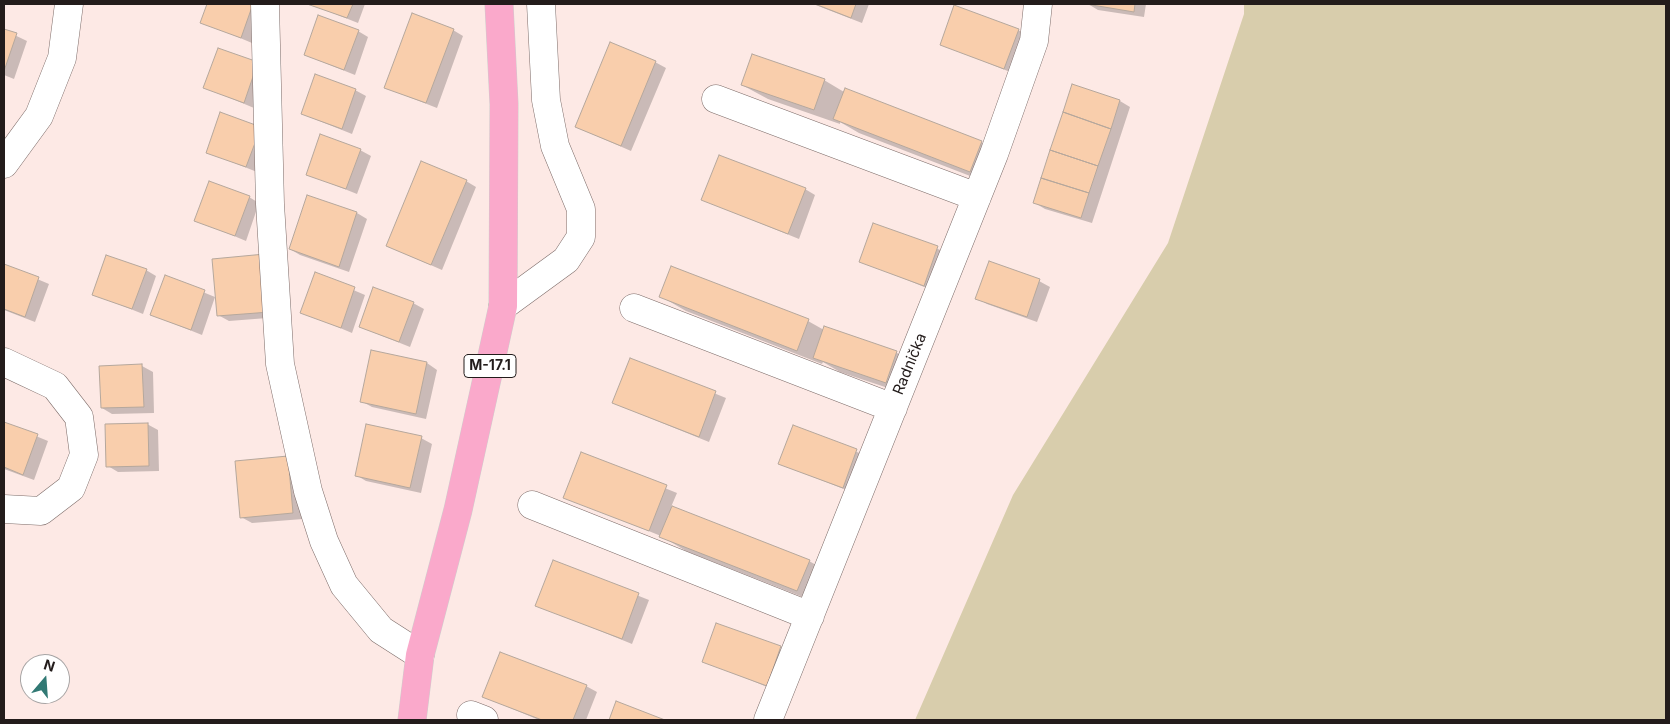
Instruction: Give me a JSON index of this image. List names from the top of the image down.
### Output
{
  "streets": {
    "main road": ["M-17.1"],
    "street": ["Radnička"]
  },
  "north": "top"
}
